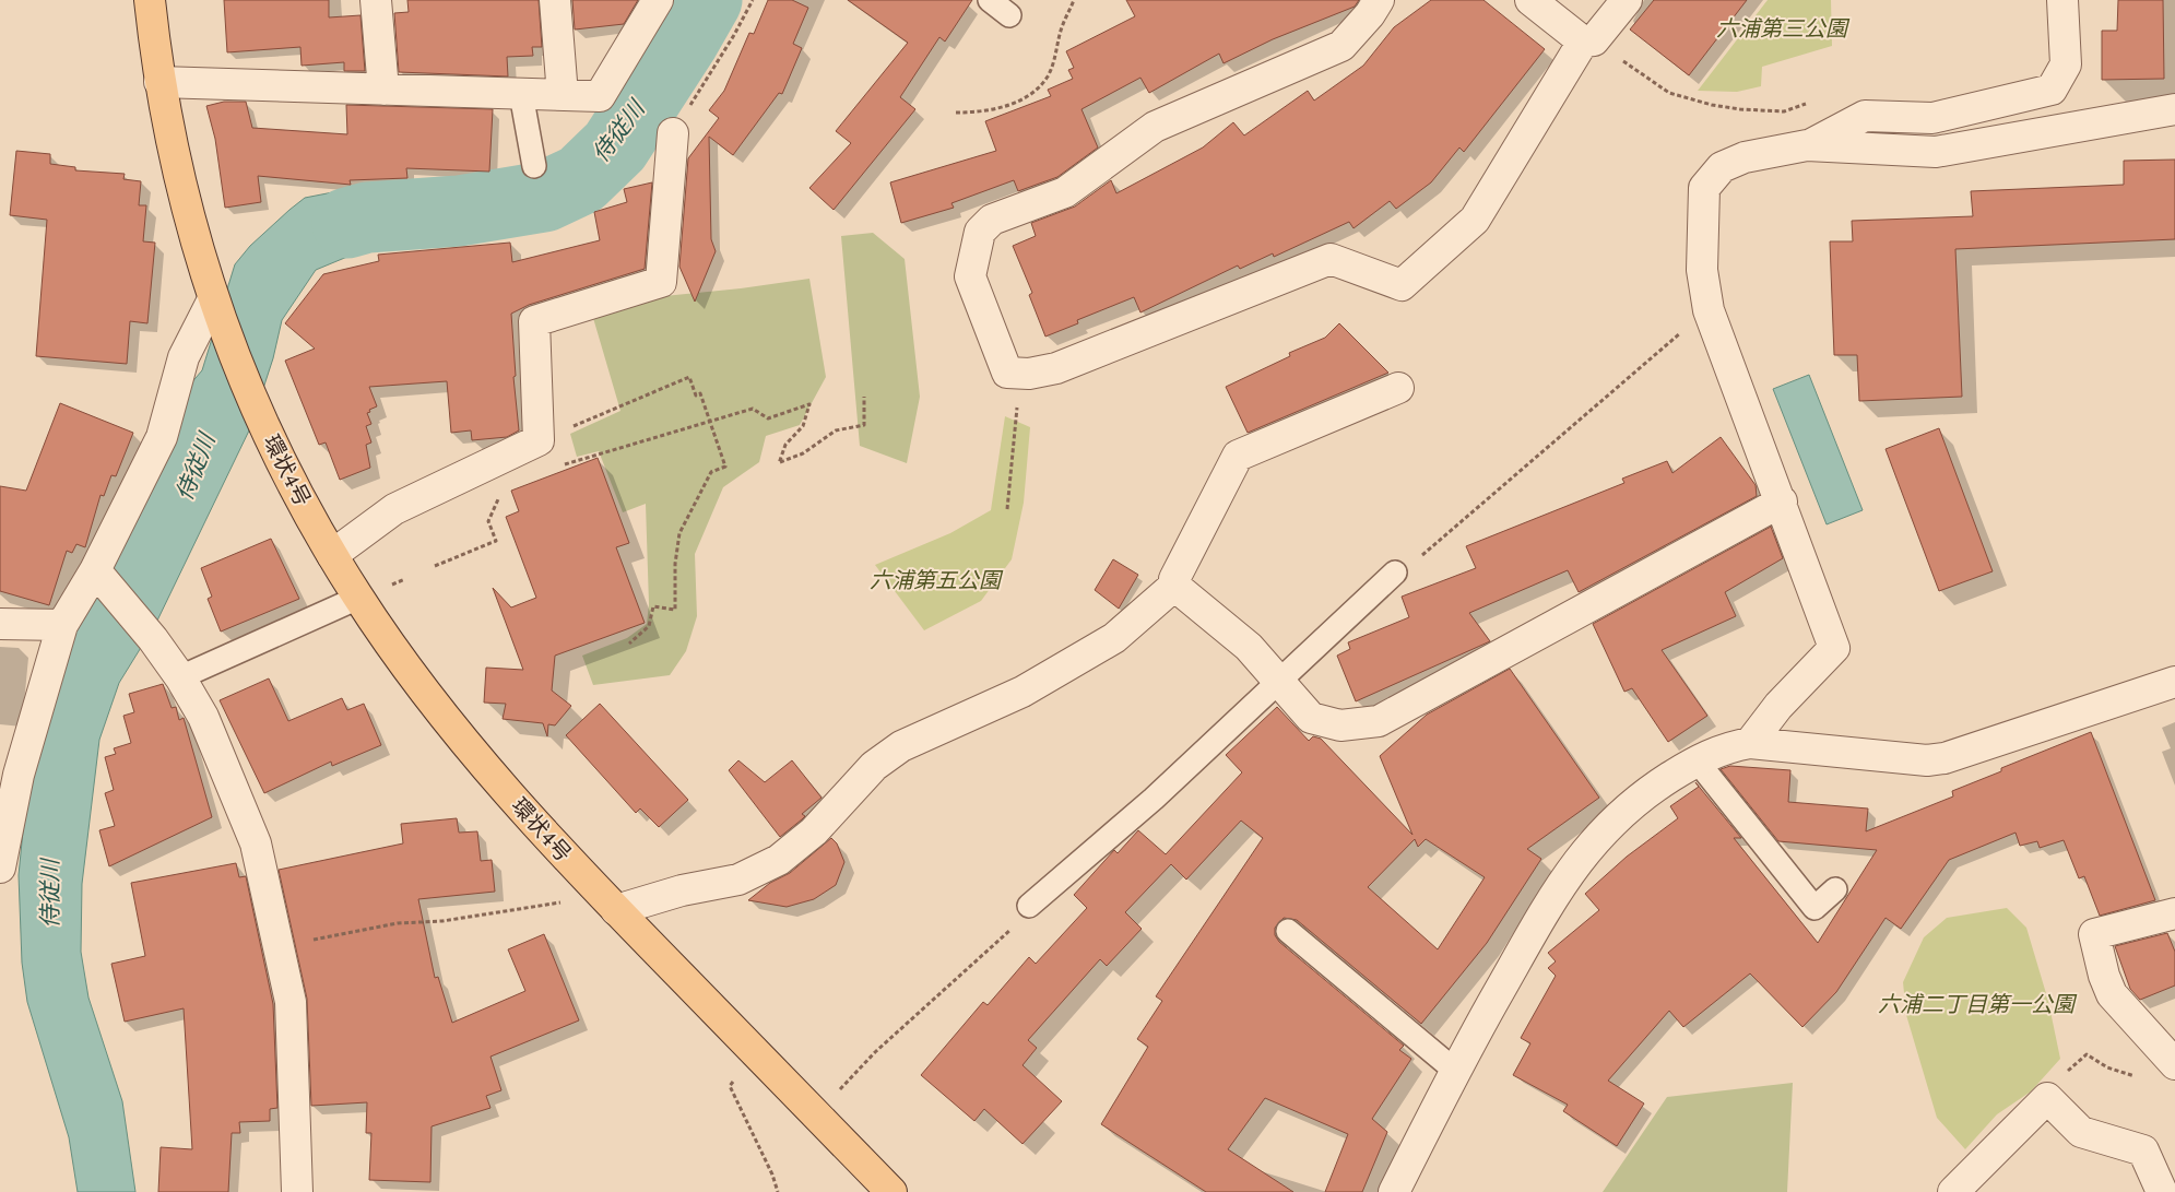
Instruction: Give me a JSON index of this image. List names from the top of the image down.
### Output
{
  "streets": {
    "main road": ["環状4号"]
  },
  "water": ["侍従川"],
  "parks": ["六浦第三公園", "六浦第五公園", "六浦二丁目第一公園"]
}
